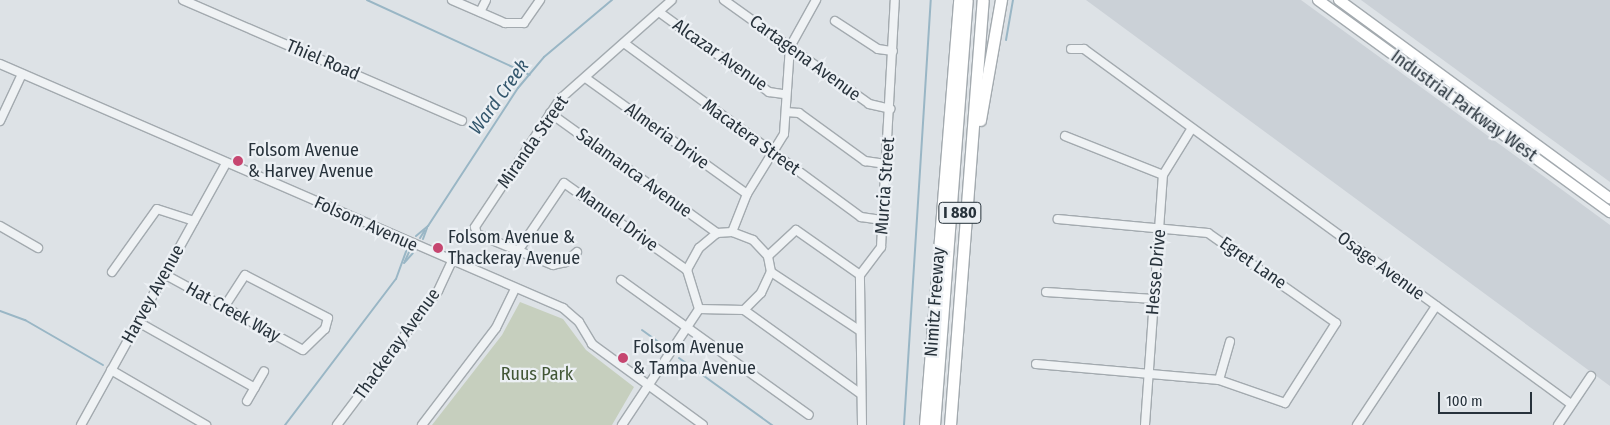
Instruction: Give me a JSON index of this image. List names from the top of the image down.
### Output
{
  "streets": {
    "highway": ["I 880", "Nimitz Freeway"],
    "main road": ["Industrial Parkway West"],
    "street": [
      "Alcazar Avenue",
      "Cartagena Avenue",
      "Thiel Road",
      "Almeria Drive",
      "Macatera Street",
      "Miranda Street",
      "Salamanca Avenue",
      "Murcia Street",
      "Manuel Drive",
      "Folsom Avenue",
      "Egret Lane",
      "Osage Avenue",
      "Hesse Drive",
      "Harvey Avenue",
      "Hat Creek Way",
      "Thackeray Avenue"
    ]
  },
  "crossings": [
    ["Alcazar Avenue", "Miranda Street"],
    ["Cartagena Avenue", "Murcia Street"],
    ["Almeria Drive", "Miranda Street"],
    ["Macatera Street", "Miranda Street"],
    ["Macatera Street", "Murcia Street"],
    ["Miranda Street", "Salamanca Avenue"],
    ["Miranda Street", "Manuel Drive"],
    ["Salamanca Avenue", "Manuel Drive"],
    ["Folsom Avenue", "Harvey Avenue"],
    ["Folsom Avenue", "Thackeray Avenue"],
    ["Egret Lane", "Hesse Drive"],
    ["Osage Avenue", "Hesse Drive"],
    ["Harvey Avenue", "Hat Creek Way"]
  ],
  "water": ["Ward Creek"],
  "parks": ["Ruus Park"],
  "places": ["Folsom Avenue & Harvey Avenue", "Folsom Avenue & Thackeray Avenue", "Folsom Avenue & Tampa Avenue"],
  "scale_bar": "100 m"
}
